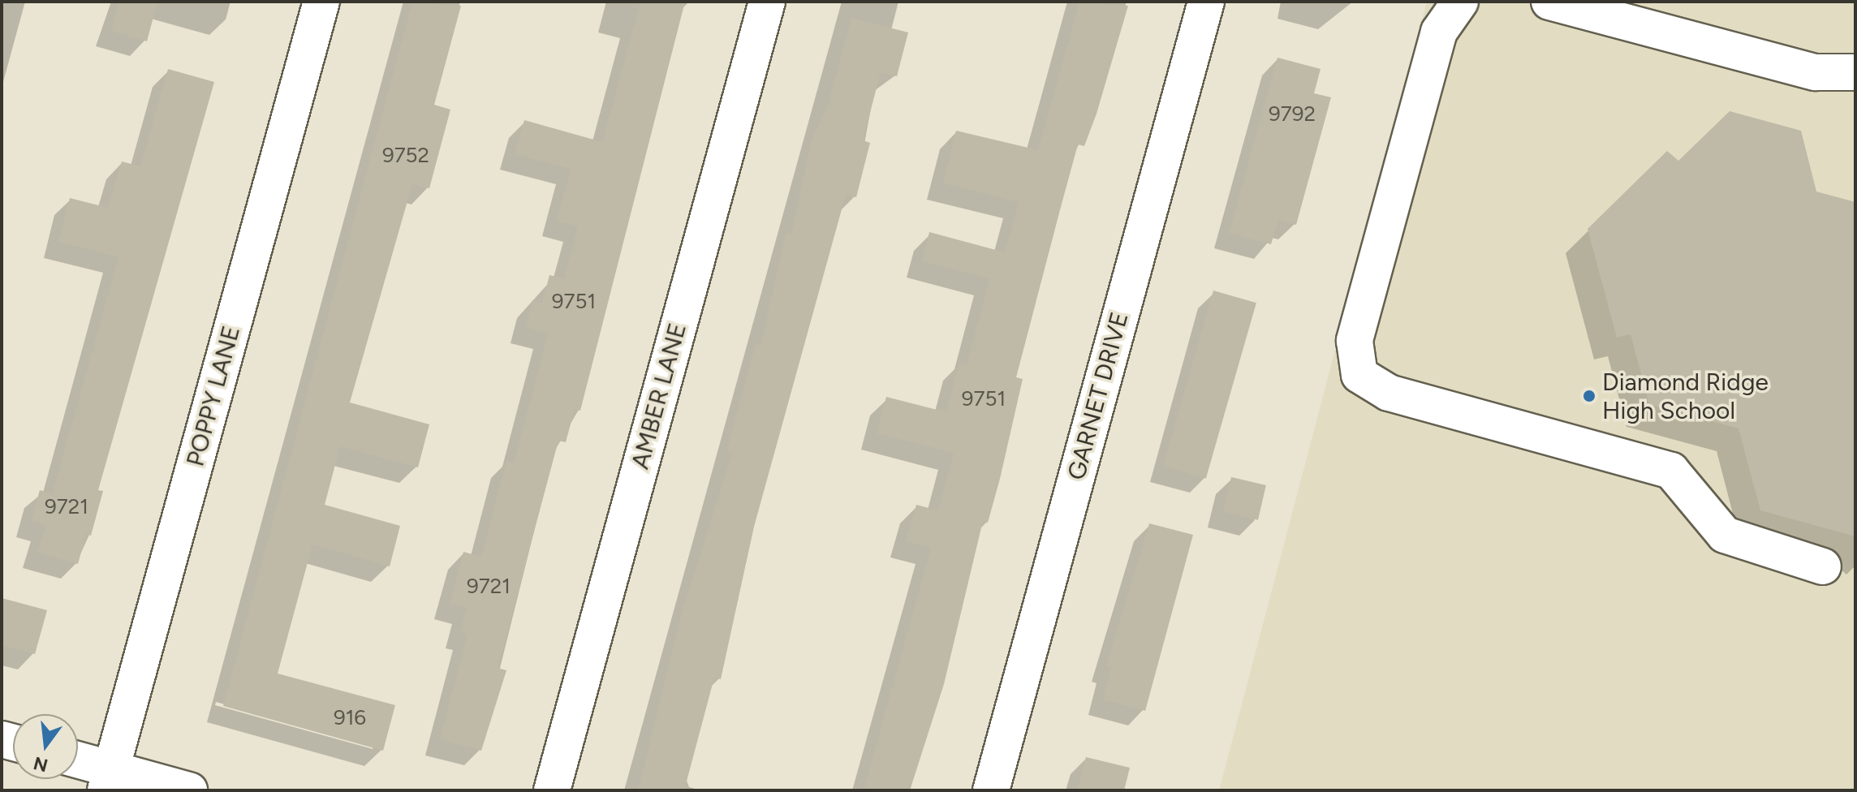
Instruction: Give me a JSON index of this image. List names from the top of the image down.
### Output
{
  "streets": {
    "street": ["POPPY LANE", "AMBER LANE", "GARNET DRIVE"]
  },
  "places": ["Diamond Ridge High School"],
  "house_numbers": [
    "9792",
    "9752",
    "9751",
    "9751",
    "9721",
    "9721",
    "916"
  ],
  "north": "bottom"
}
